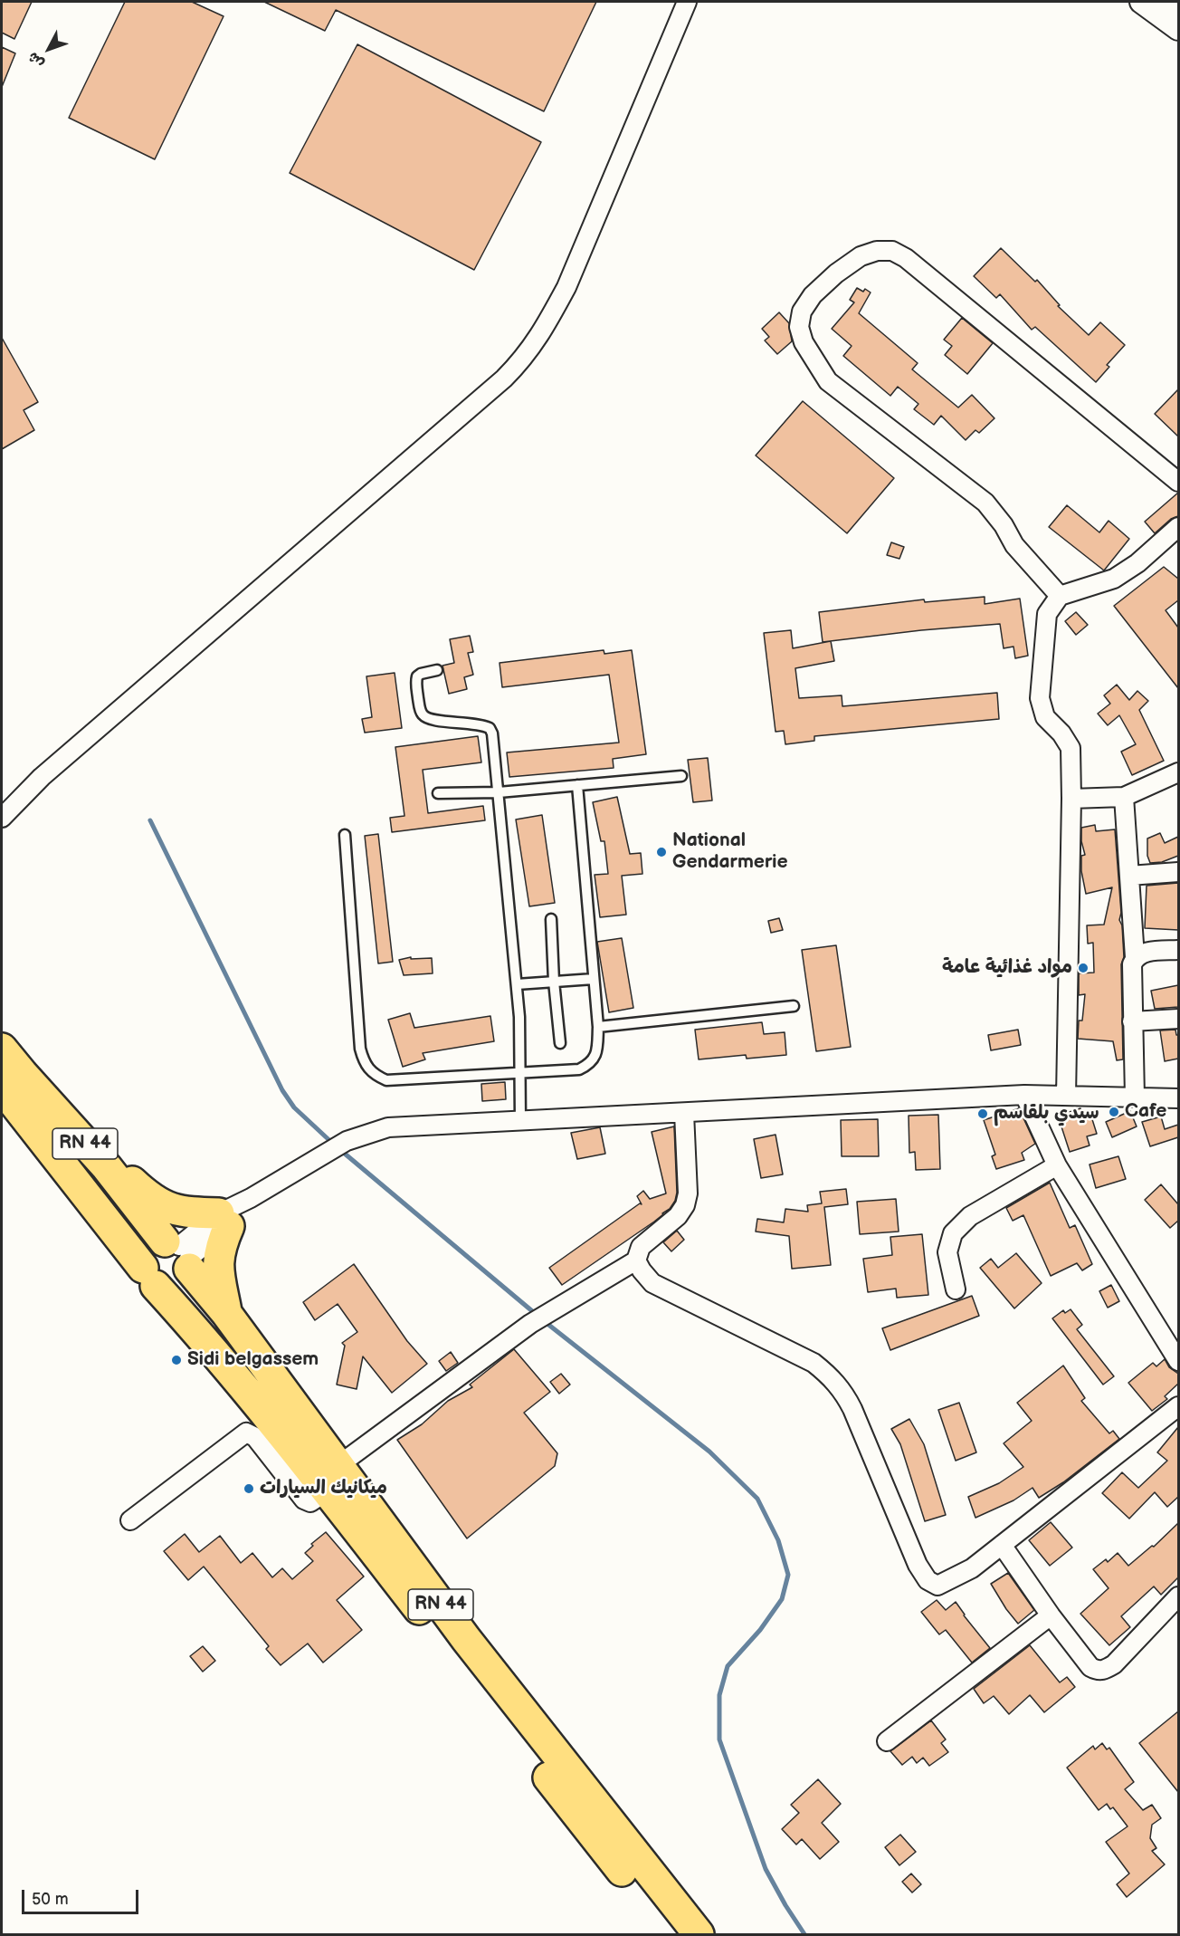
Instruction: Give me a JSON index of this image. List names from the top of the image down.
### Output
{
  "streets": {
    "highway": ["RN 44"]
  },
  "places": [
    "National Gendarmerie",
    "مواد غذائية عامة",
    "Cafe",
    "سيدي بلقاسم",
    "Sidi belgassem",
    "ميكانيك السيارات"
  ],
  "scale_bar": "50 m",
  "north": "bottom left"
}
